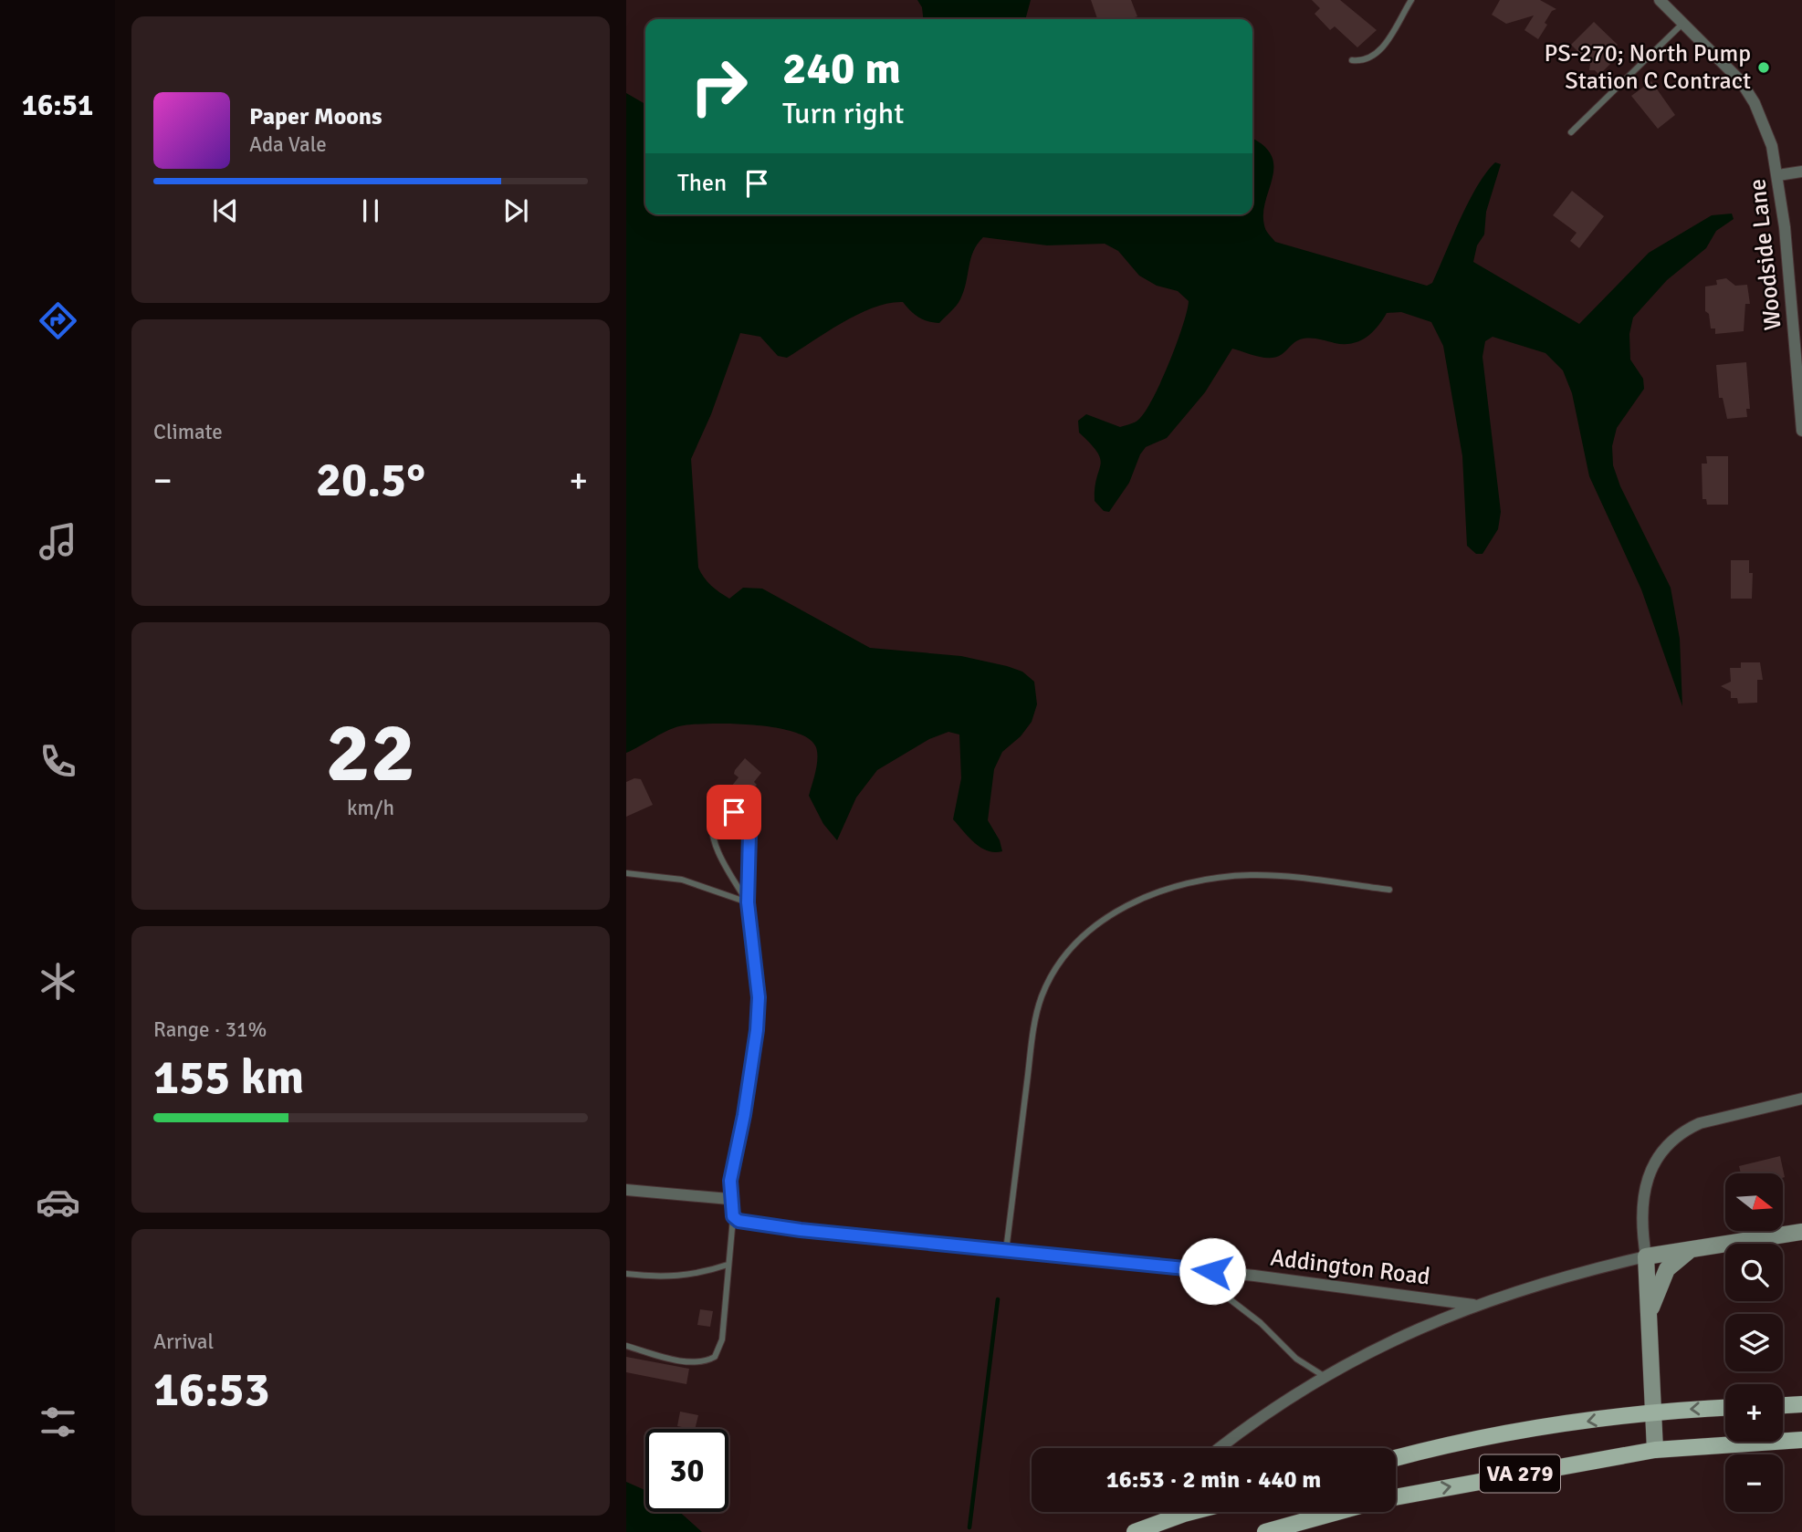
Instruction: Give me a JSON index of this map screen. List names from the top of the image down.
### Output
{
  "streets": {
    "main road": ["VA 279"],
    "street": ["Woodside Lane", "Addington Road"]
  },
  "places": ["PS-270; North Pump Station C Contract"],
  "north": "right",
  "page": {
    "tabs": "16:51",
    "turn": ["240 m", "Turn right"],
    "song": ["Paper Moons", "Ada Vale"],
    "then": "Then",
    "tile": [
      "Climate",
      ["22", "km/h"],
      ["Range · 31%", "155 km"],
      ["Arrival", "16:53"]
    ],
    "heat": ["−", "20.5°", "+"],
    "map_buttons": ["+", "−"],
    "limit": "30",
    "trip": "16:53 · 2 min · 440 m"
  }
}
